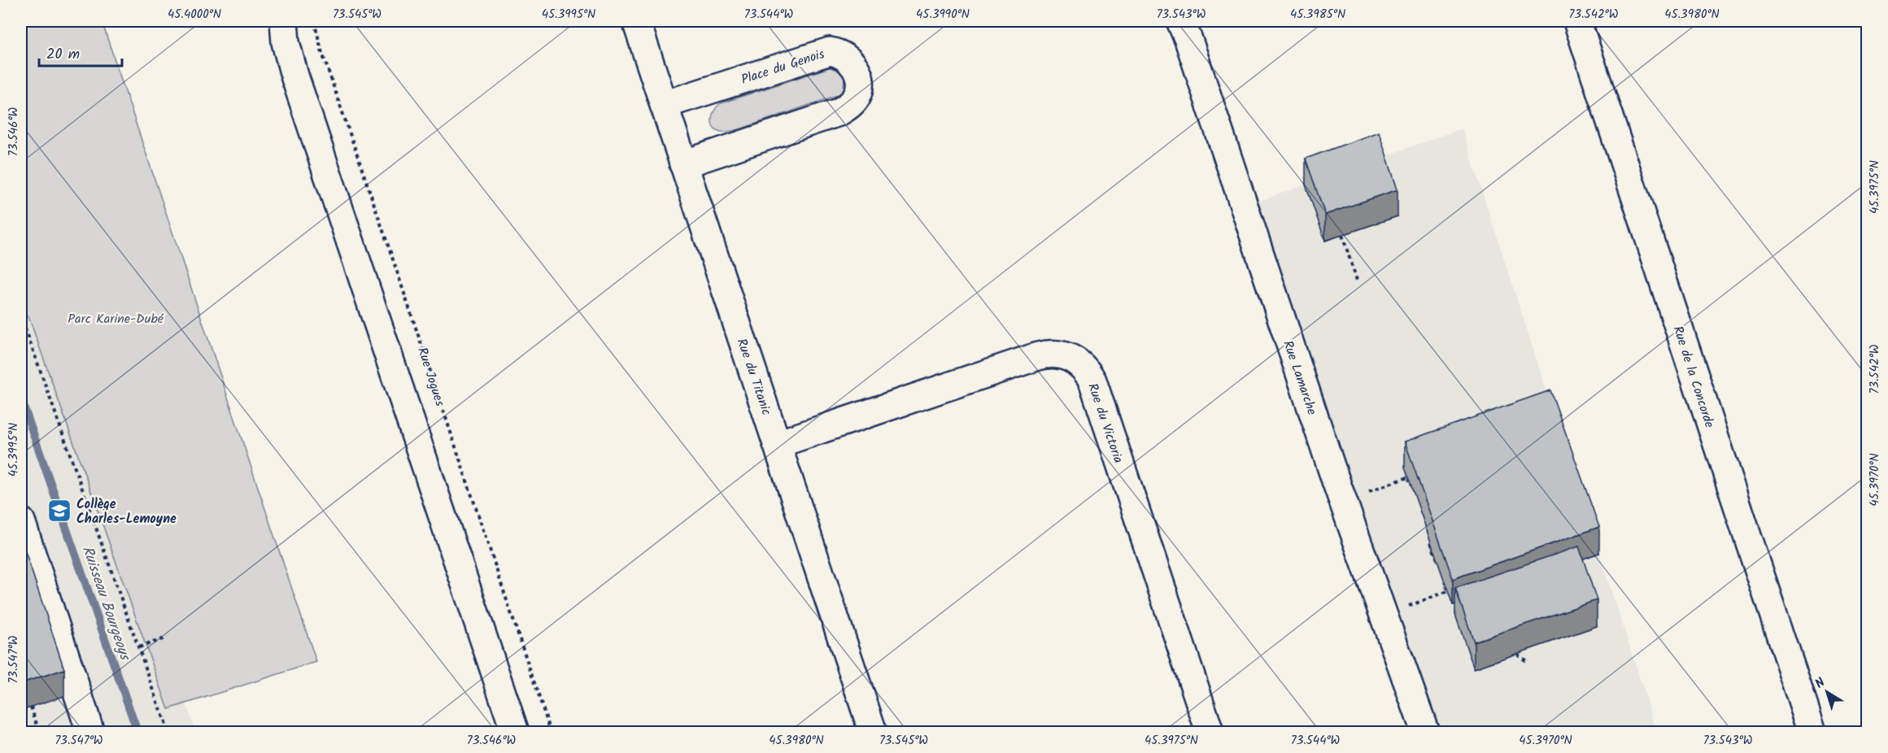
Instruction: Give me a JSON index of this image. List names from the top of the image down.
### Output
{
  "streets": {
    "street": [
      "Place du Genois",
      "Rue du Titanic",
      "Rue de la Concorde",
      "Rue Lamarche",
      "Rue du Victoria"
    ],
    "path": ["Rue Jogues"]
  },
  "crossings": [
    ["Place du Genois", "Rue du Titanic"],
    ["Rue du Titanic", "Rue du Victoria"]
  ],
  "water": ["Ruisseau Bourgeoys"],
  "parks": ["Parc Karine-Dubé"],
  "places": {
    "school or university": ["Collège Charles-Lemoyne"]
  },
  "scale_bar": "20 m",
  "north": "top left",
  "coordinates": [
    "45.4000°N",
    "73.545°W",
    "45.3995°N",
    "73.544°W",
    "45.3990°N",
    "73.543°W",
    "45.3985°N",
    "73.542°W",
    "45.3980°N",
    "73.546°W",
    "45.3975°N",
    "45.3970°N",
    "73.547°W"
  ]
}
